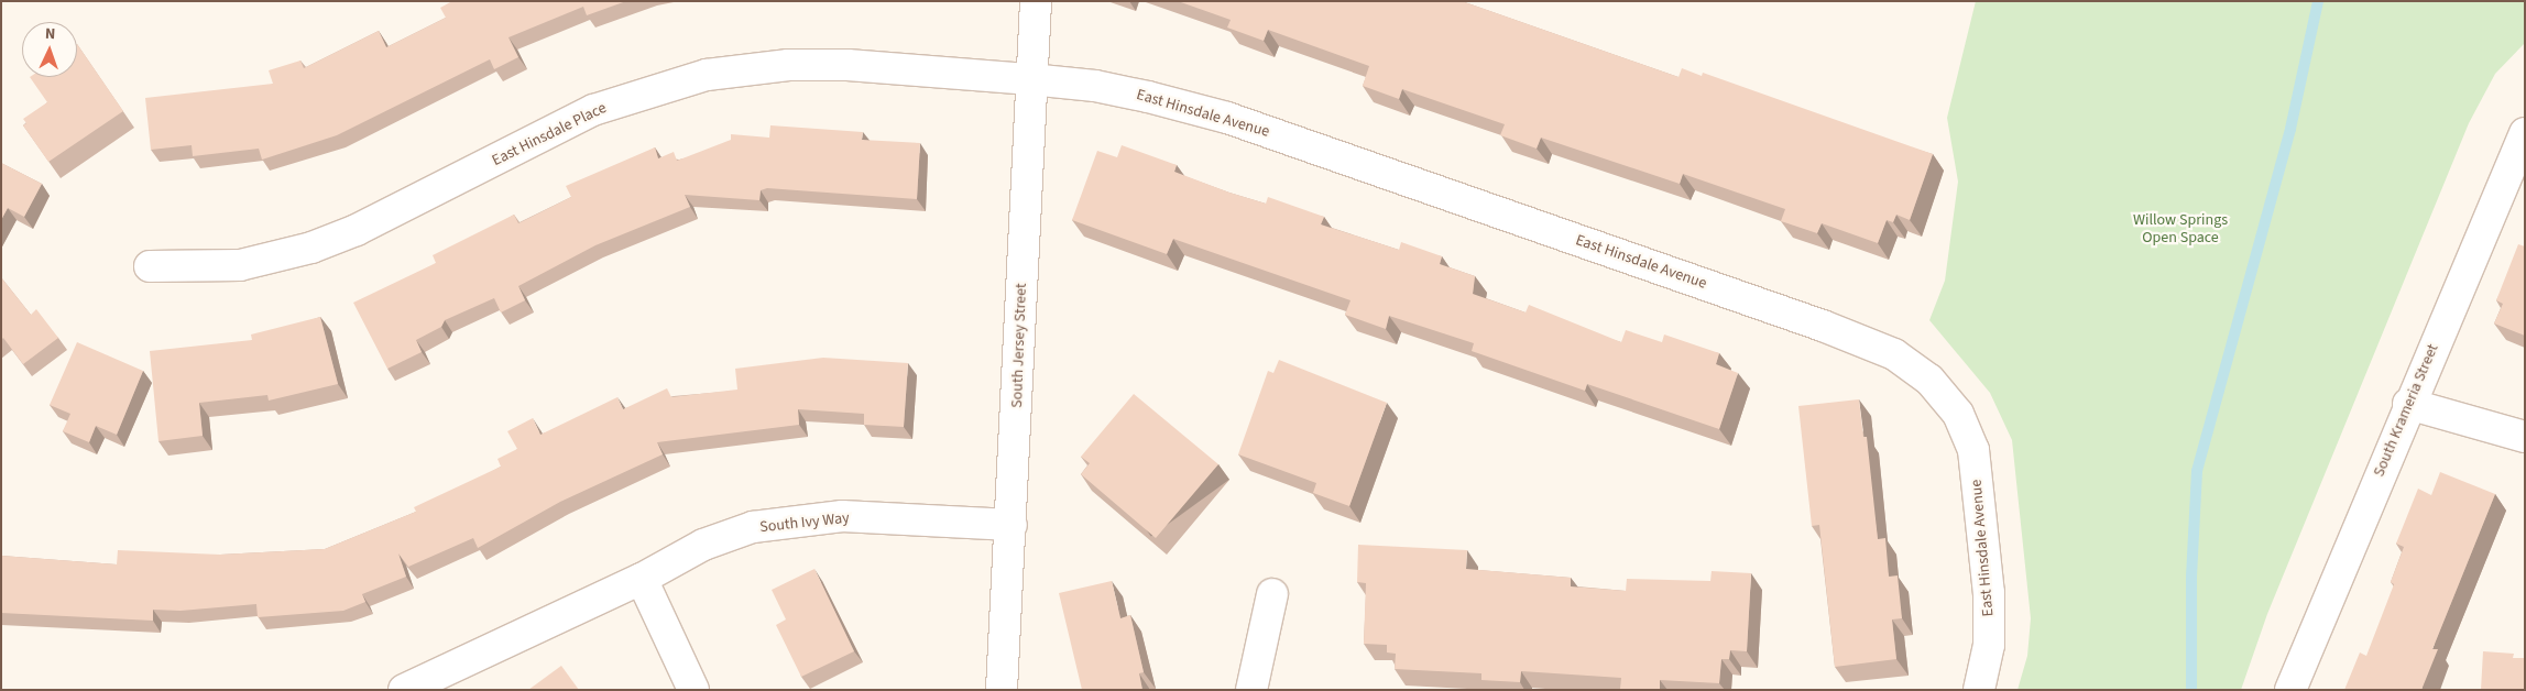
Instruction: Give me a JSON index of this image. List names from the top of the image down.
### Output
{
  "streets": {
    "street": [
      "East Hinsdale Avenue",
      "East Hinsdale Place",
      "South Jersey Street",
      "South Krameria Street",
      "South Ivy Way"
    ]
  },
  "crossings": [
    ["East Hinsdale Avenue", "East Hinsdale Place"],
    ["East Hinsdale Avenue", "South Jersey Street"],
    ["East Hinsdale Place", "South Jersey Street"],
    ["South Jersey Street", "South Ivy Way"]
  ],
  "parks": ["Willow Springs Open Space"],
  "north": "top"
}
